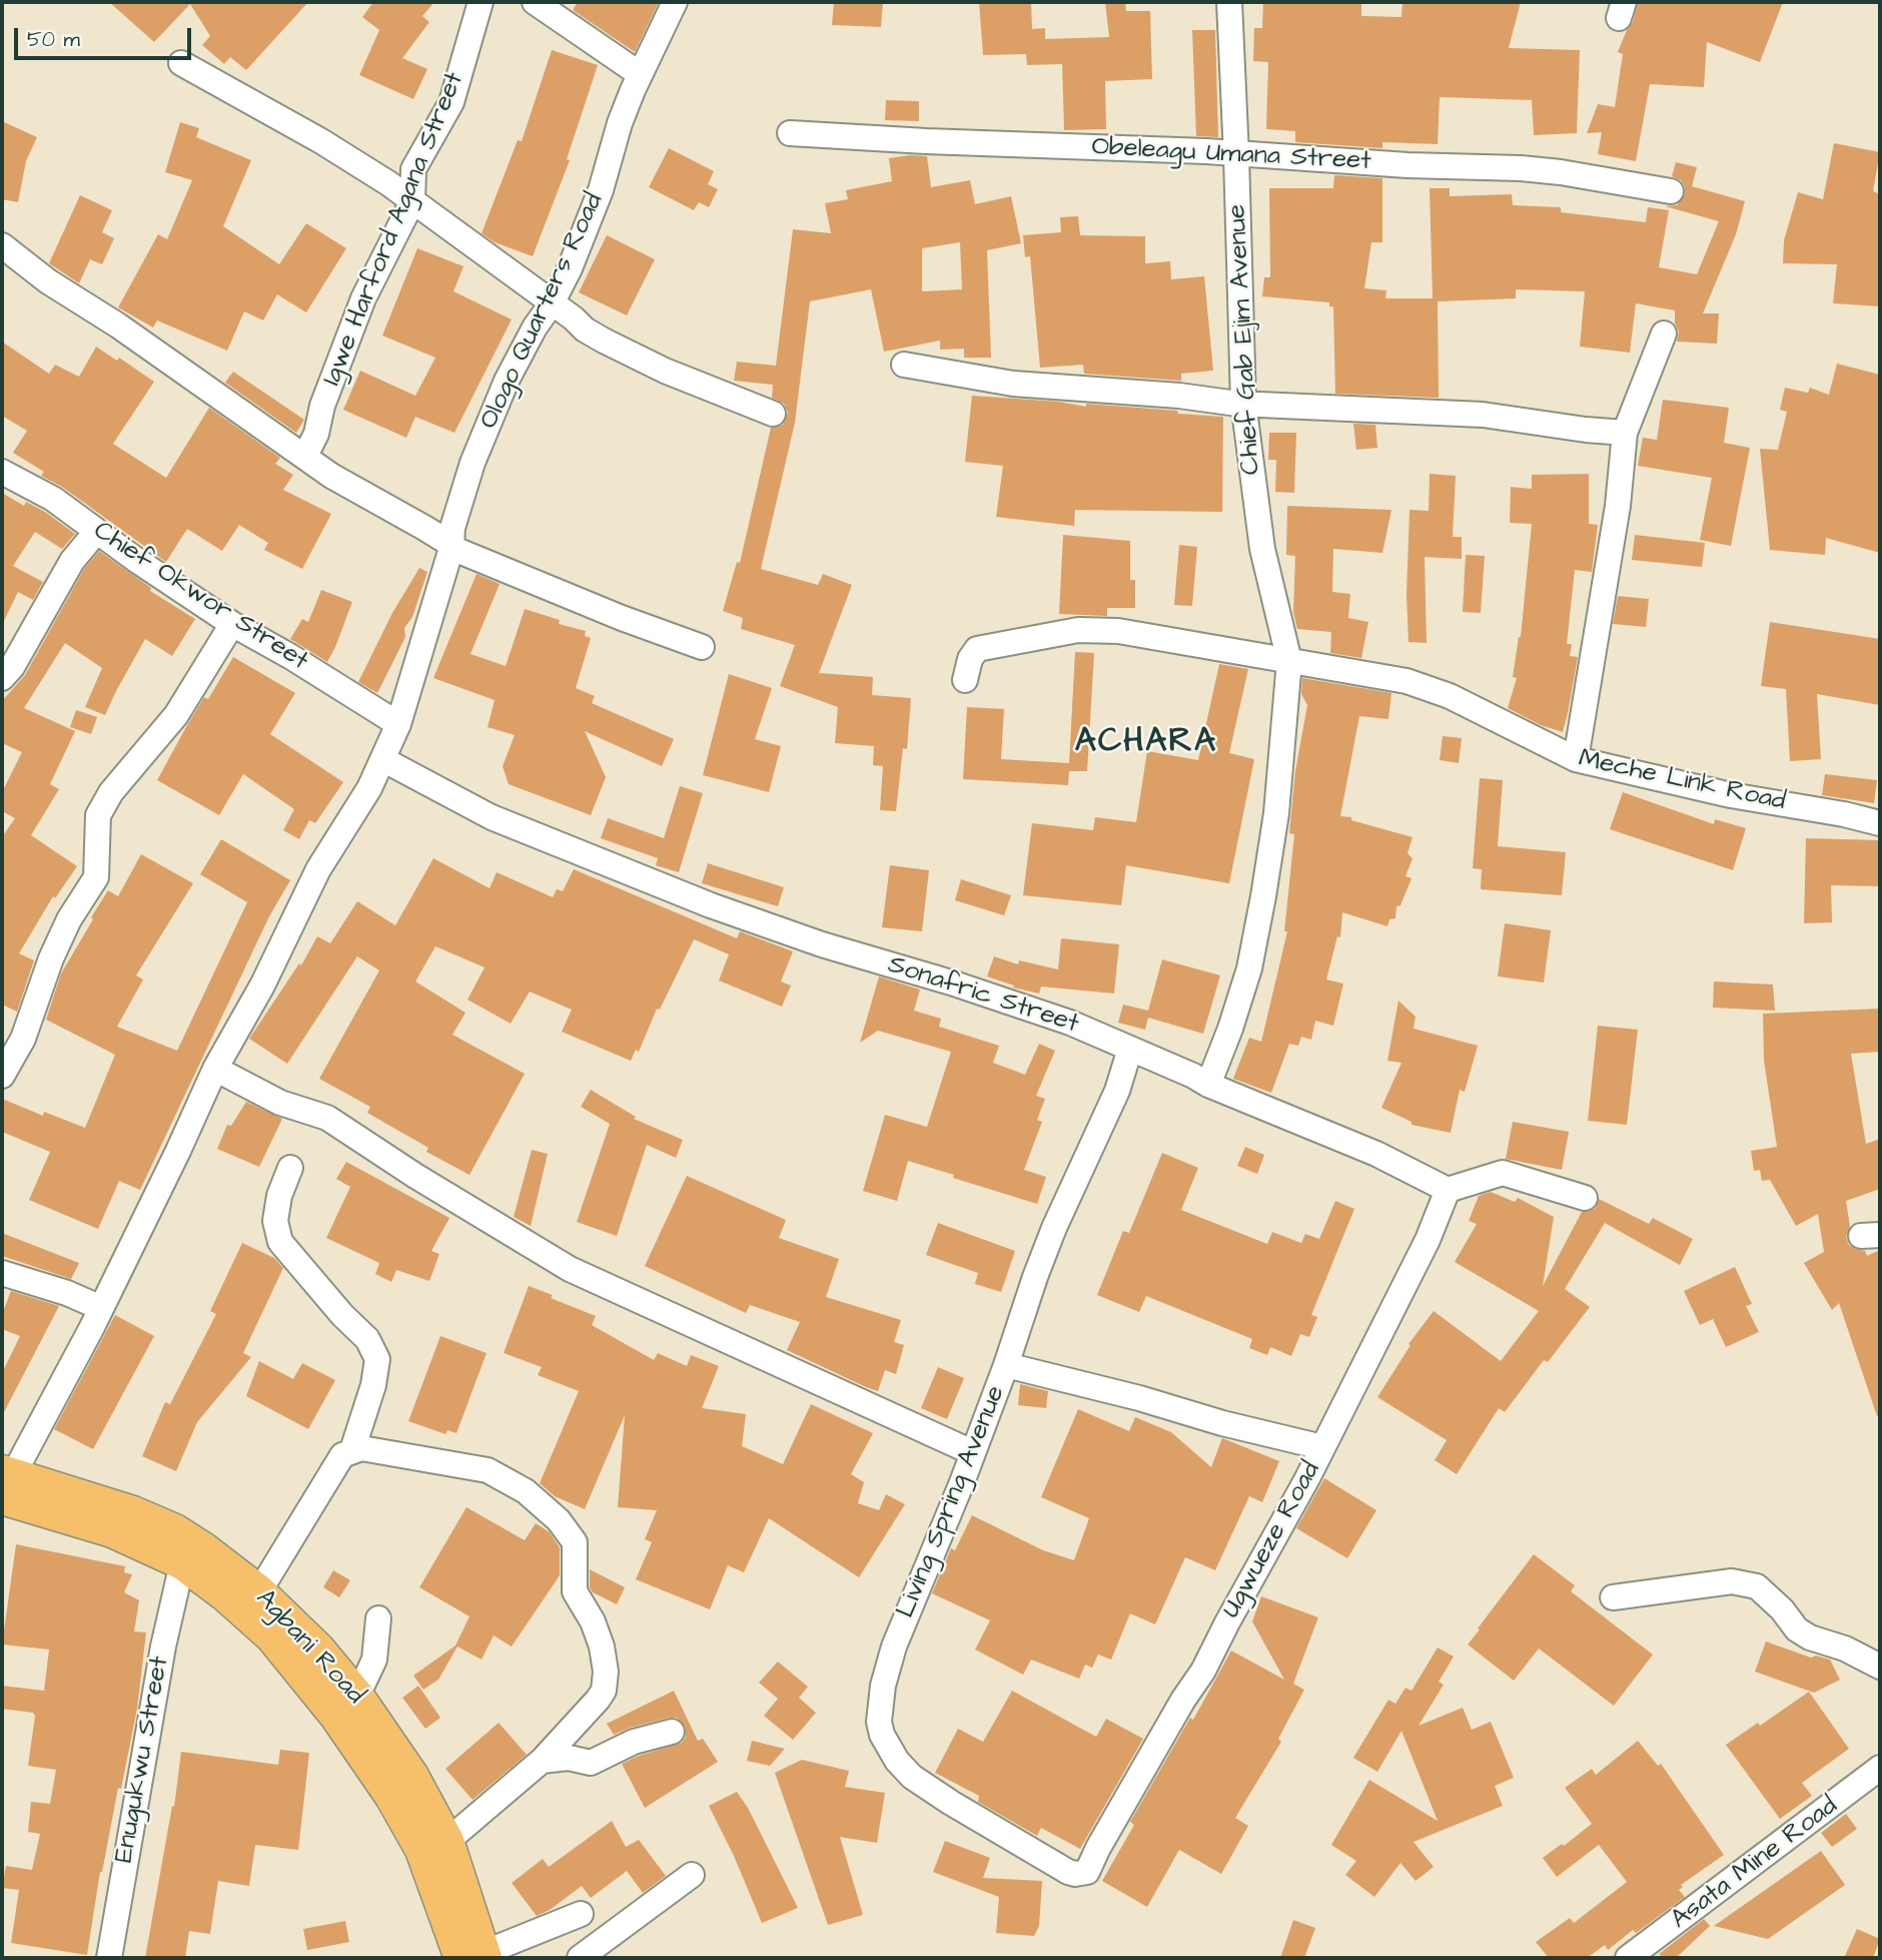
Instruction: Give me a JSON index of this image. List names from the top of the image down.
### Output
{
  "streets": {
    "main road": ["Agbani Road"],
    "street": [
      "Obeleagu Umana Street",
      "Igwe Harford Agana Street",
      "Ologo Quarters Road",
      "Chief Gab Ejim Avenue",
      "Chief Okwor Street",
      "Meche Link Road",
      "Sonafric Street",
      "Living Spring Avenue",
      "Ugwueze Road",
      "Enugukwu Street",
      "Asata Mine Road"
    ]
  },
  "crossings": [
    ["Obeleagu Umana Street", "Chief Gab Ejim Avenue"],
    ["Ologo Quarters Road", "Chief Okwor Street"],
    ["Ologo Quarters Road", "Sonafric Street"],
    ["Ologo Quarters Road", "Agbani Road"],
    ["Chief Gab Ejim Avenue", "Meche Link Road"],
    ["Chief Gab Ejim Avenue", "Sonafric Street"],
    ["Sonafric Street", "Living Spring Avenue"],
    ["Sonafric Street", "Ugwueze Road"],
    ["Living Spring Avenue", "Ugwueze Road"],
    ["Agbani Road", "Enugukwu Street"]
  ],
  "districts": ["ACHARA"],
  "scale_bar": "50 m"
}
